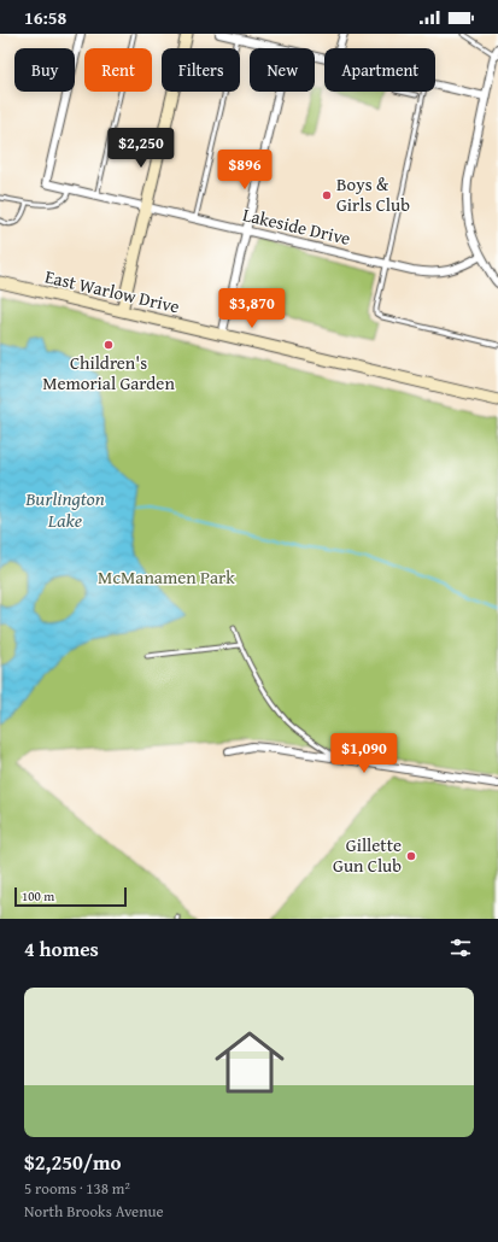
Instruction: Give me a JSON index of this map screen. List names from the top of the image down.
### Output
{
  "streets": {
    "street": ["Lakeside Drive", "East Warlow Drive"]
  },
  "water": ["Burlington Lake"],
  "parks": ["McManamen Park"],
  "places": ["Boys & Girls Club", "Children's Memorial Garden", "Gillette Gun Club"],
  "scale_bar": "100 m",
  "page": {
    "status": "16:58",
    "chip": [
      "Buy",
      "Rent",
      "Filters",
      "New",
      "Apartment"
    ],
    "price": [
      "$2,250",
      "$896",
      "$3,870",
      "$1,090"
    ],
    "scale": "100 m",
    "heading": "4 homes",
    "list": [
      {
        "name": "$2,250/mo",
        "note": "5 rooms · 138 m² · North Brooks Avenue"
      }
    ]
  }
}
